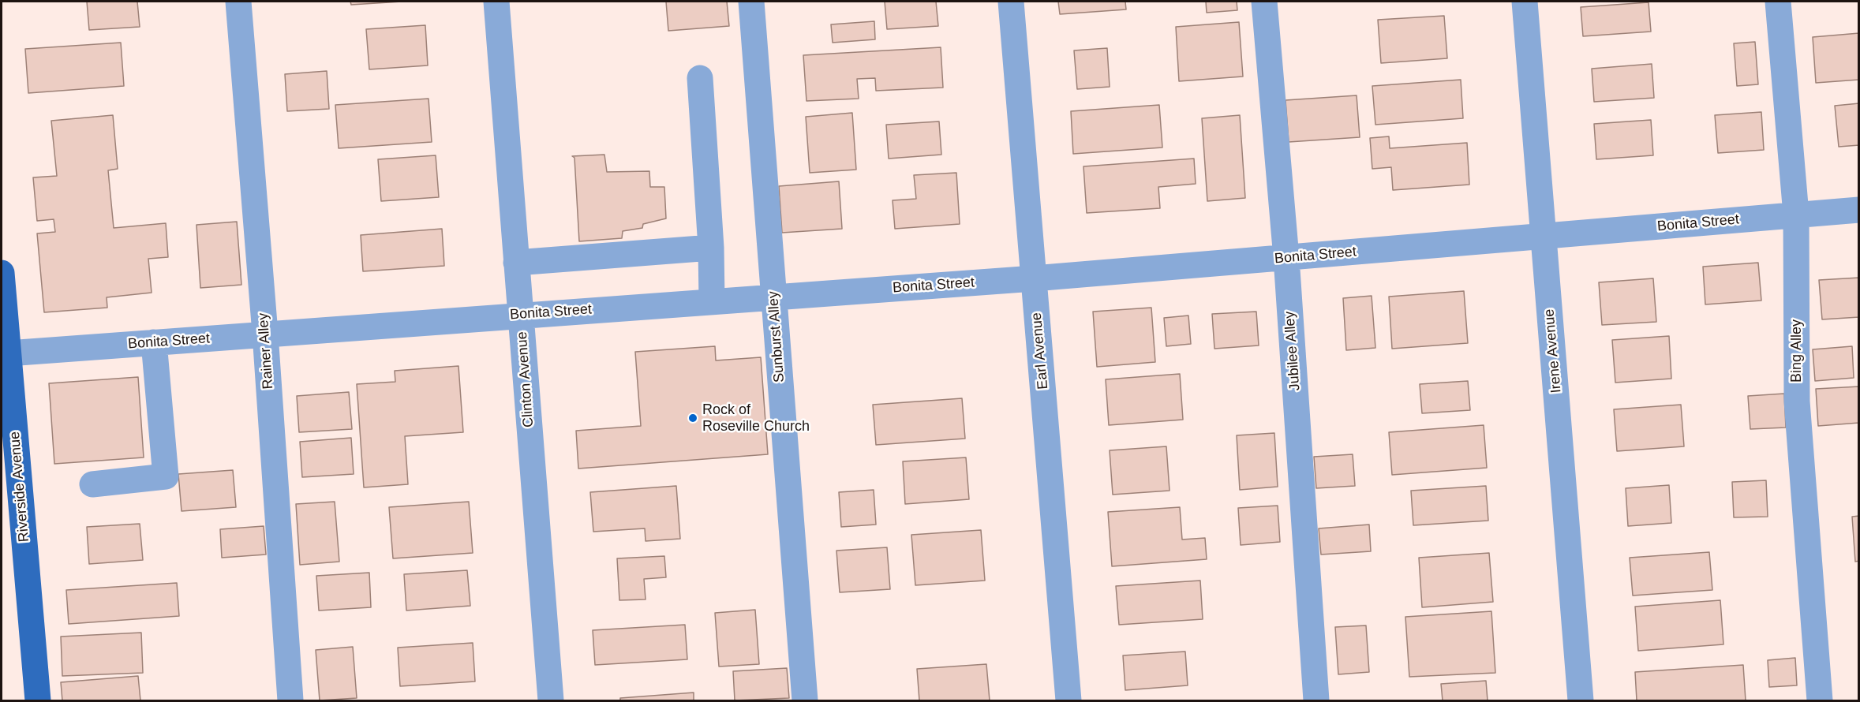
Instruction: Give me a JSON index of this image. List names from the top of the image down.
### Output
{
  "streets": {
    "main road": ["Riverside Avenue"],
    "street": [
      "Bonita Street",
      "Sunburst Alley",
      "Rainer Alley",
      "Earl Avenue",
      "Jubilee Alley",
      "Irene Avenue",
      "Bing Alley",
      "Clinton Avenue"
    ]
  },
  "crossings": [
    ["Bonita Street", "Sunburst Alley"],
    ["Bonita Street", "Rainer Alley"],
    ["Bonita Street", "Earl Avenue"],
    ["Bonita Street", "Jubilee Alley"],
    ["Bonita Street", "Irene Avenue"],
    ["Bonita Street", "Bing Alley"],
    ["Bonita Street", "Clinton Avenue"],
    ["Bonita Street", "Riverside Avenue"]
  ],
  "places": ["Rock of Roseville Church"]
}
